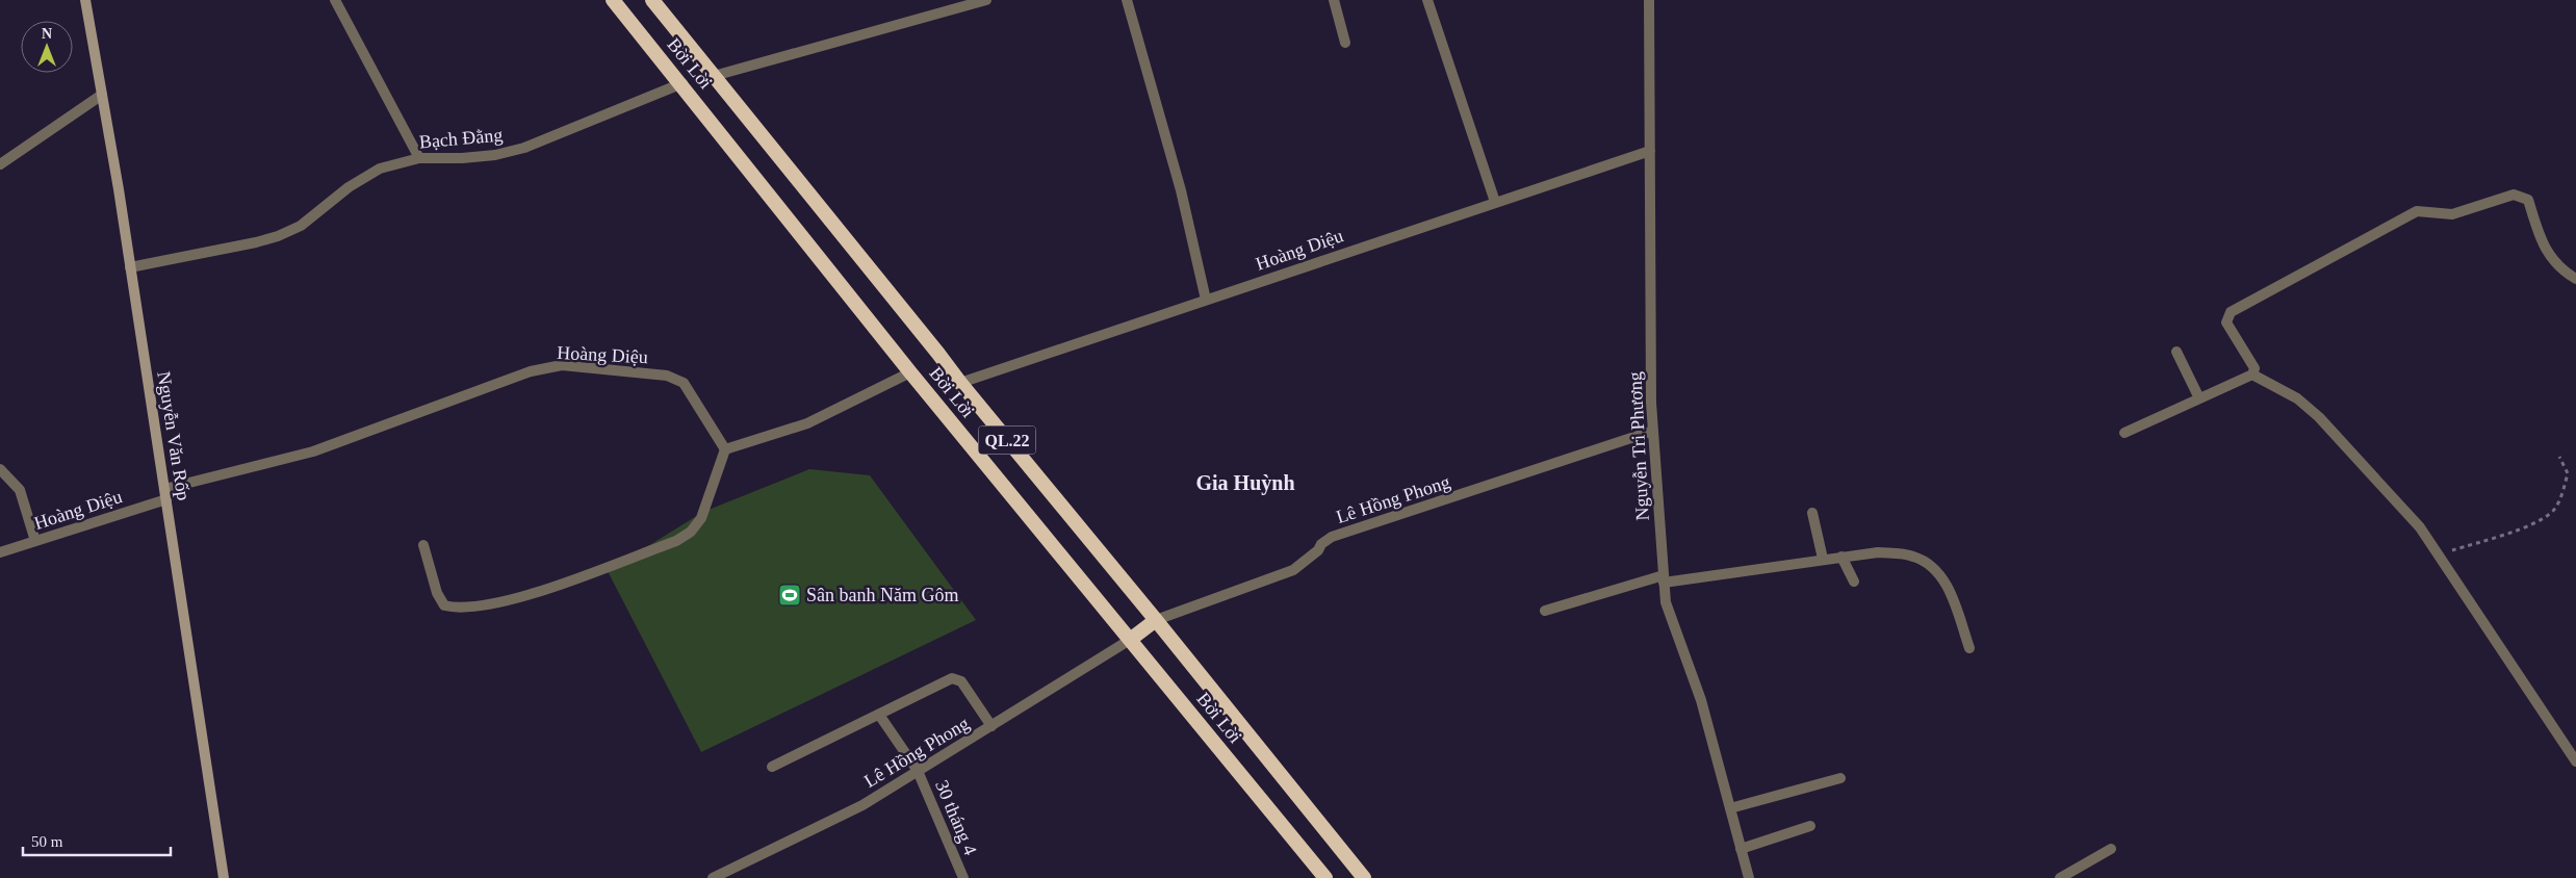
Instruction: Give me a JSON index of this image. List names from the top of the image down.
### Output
{
  "streets": {
    "highway": ["Bời Lời", "QL.22"],
    "main road": ["Nguyễn Văn Rốp"],
    "street": [
      "Bạch Đằng",
      "Hoàng Diệu",
      "Nguyễn Tri Phương",
      "Lê Hồng Phong",
      "30 tháng 4"
    ]
  },
  "crossings": [
    ["Bời Lời", "Bạch Đằng"],
    ["Bời Lời", "Hoàng Diệu"],
    ["Bời Lời", "Lê Hồng Phong"],
    ["Bạch Đằng", "Nguyễn Văn Rốp"],
    ["Hoàng Diệu", "Nguyễn Văn Rốp"],
    ["Hoàng Diệu", "Nguyễn Tri Phương"],
    ["Nguyễn Tri Phương", "Lê Hồng Phong"],
    ["Lê Hồng Phong", "30 tháng 4"]
  ],
  "districts": ["Gia Huỳnh"],
  "places": {
    "sports": ["Sân banh Năm Gôm"]
  },
  "scale_bar": "50 m",
  "north": "top"
}
